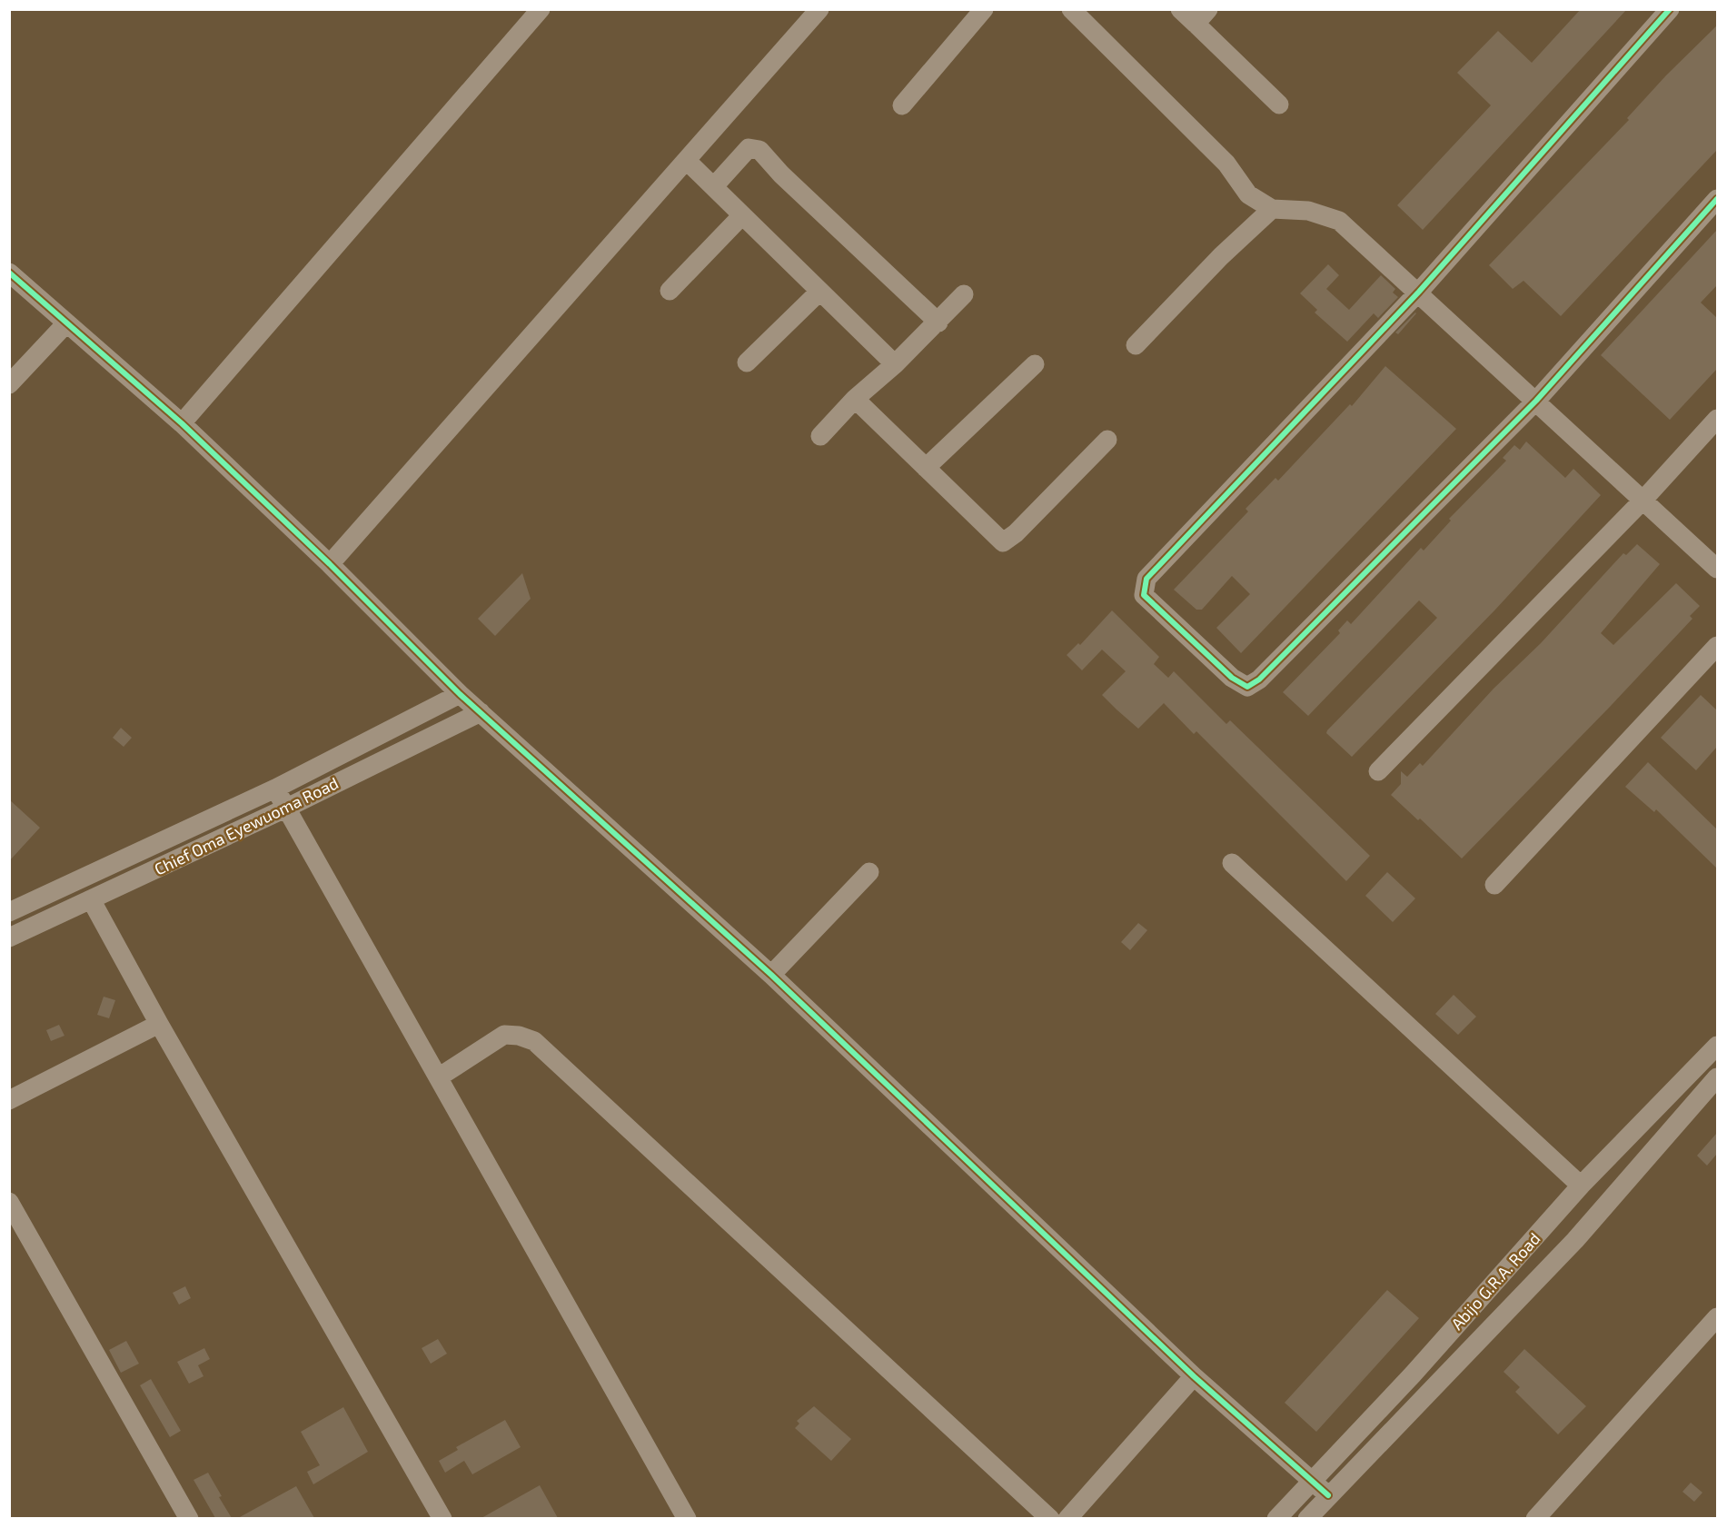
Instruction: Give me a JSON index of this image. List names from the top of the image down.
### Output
{
  "streets": {
    "street": ["Chief Oma Eyewuoma Road", "Abijo G.R.A. Road"]
  }
}
